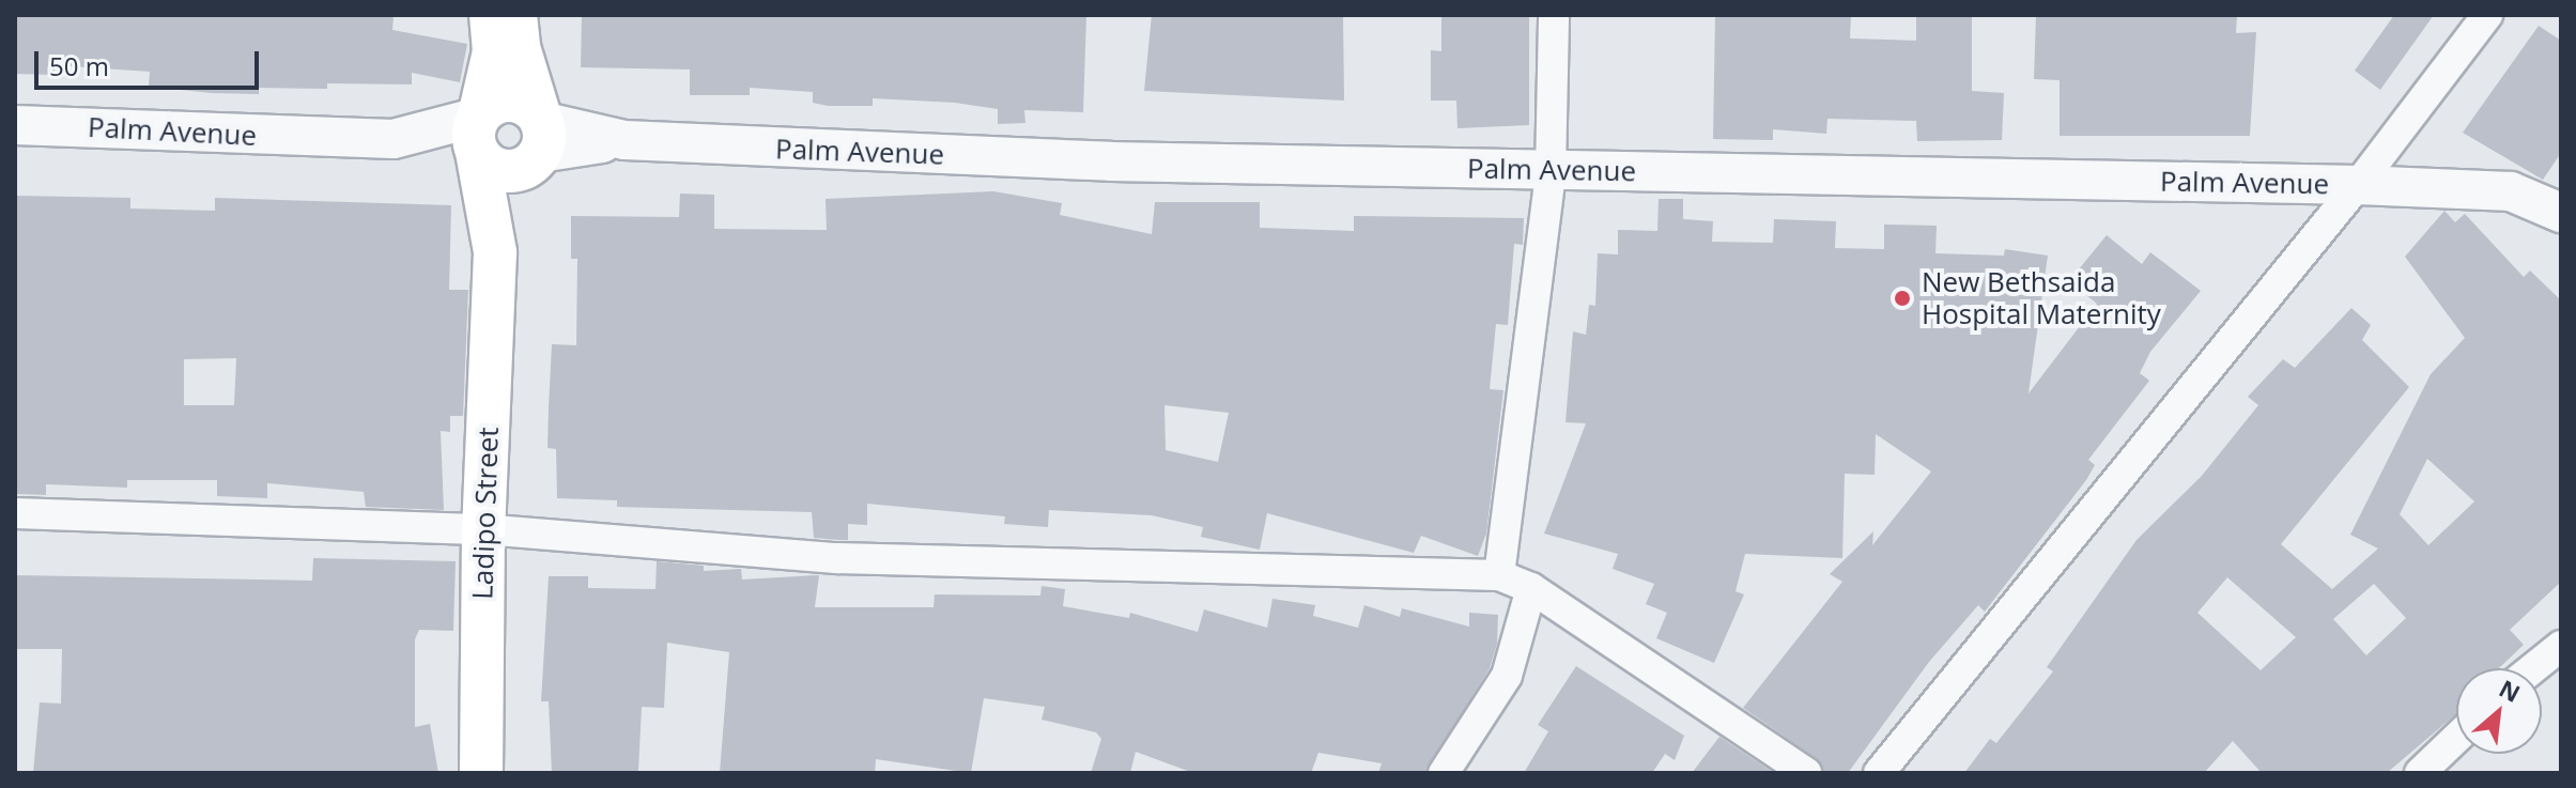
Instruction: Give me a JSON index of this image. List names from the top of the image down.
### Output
{
  "streets": {
    "main road": ["Ladipo Street"],
    "street": ["Palm Avenue"]
  },
  "crossings": [
    ["Palm Avenue", "Ladipo Street"]
  ],
  "places": ["New Bethsaida Hospital Maternity"],
  "scale_bar": "50 m",
  "north": "top right"
}
